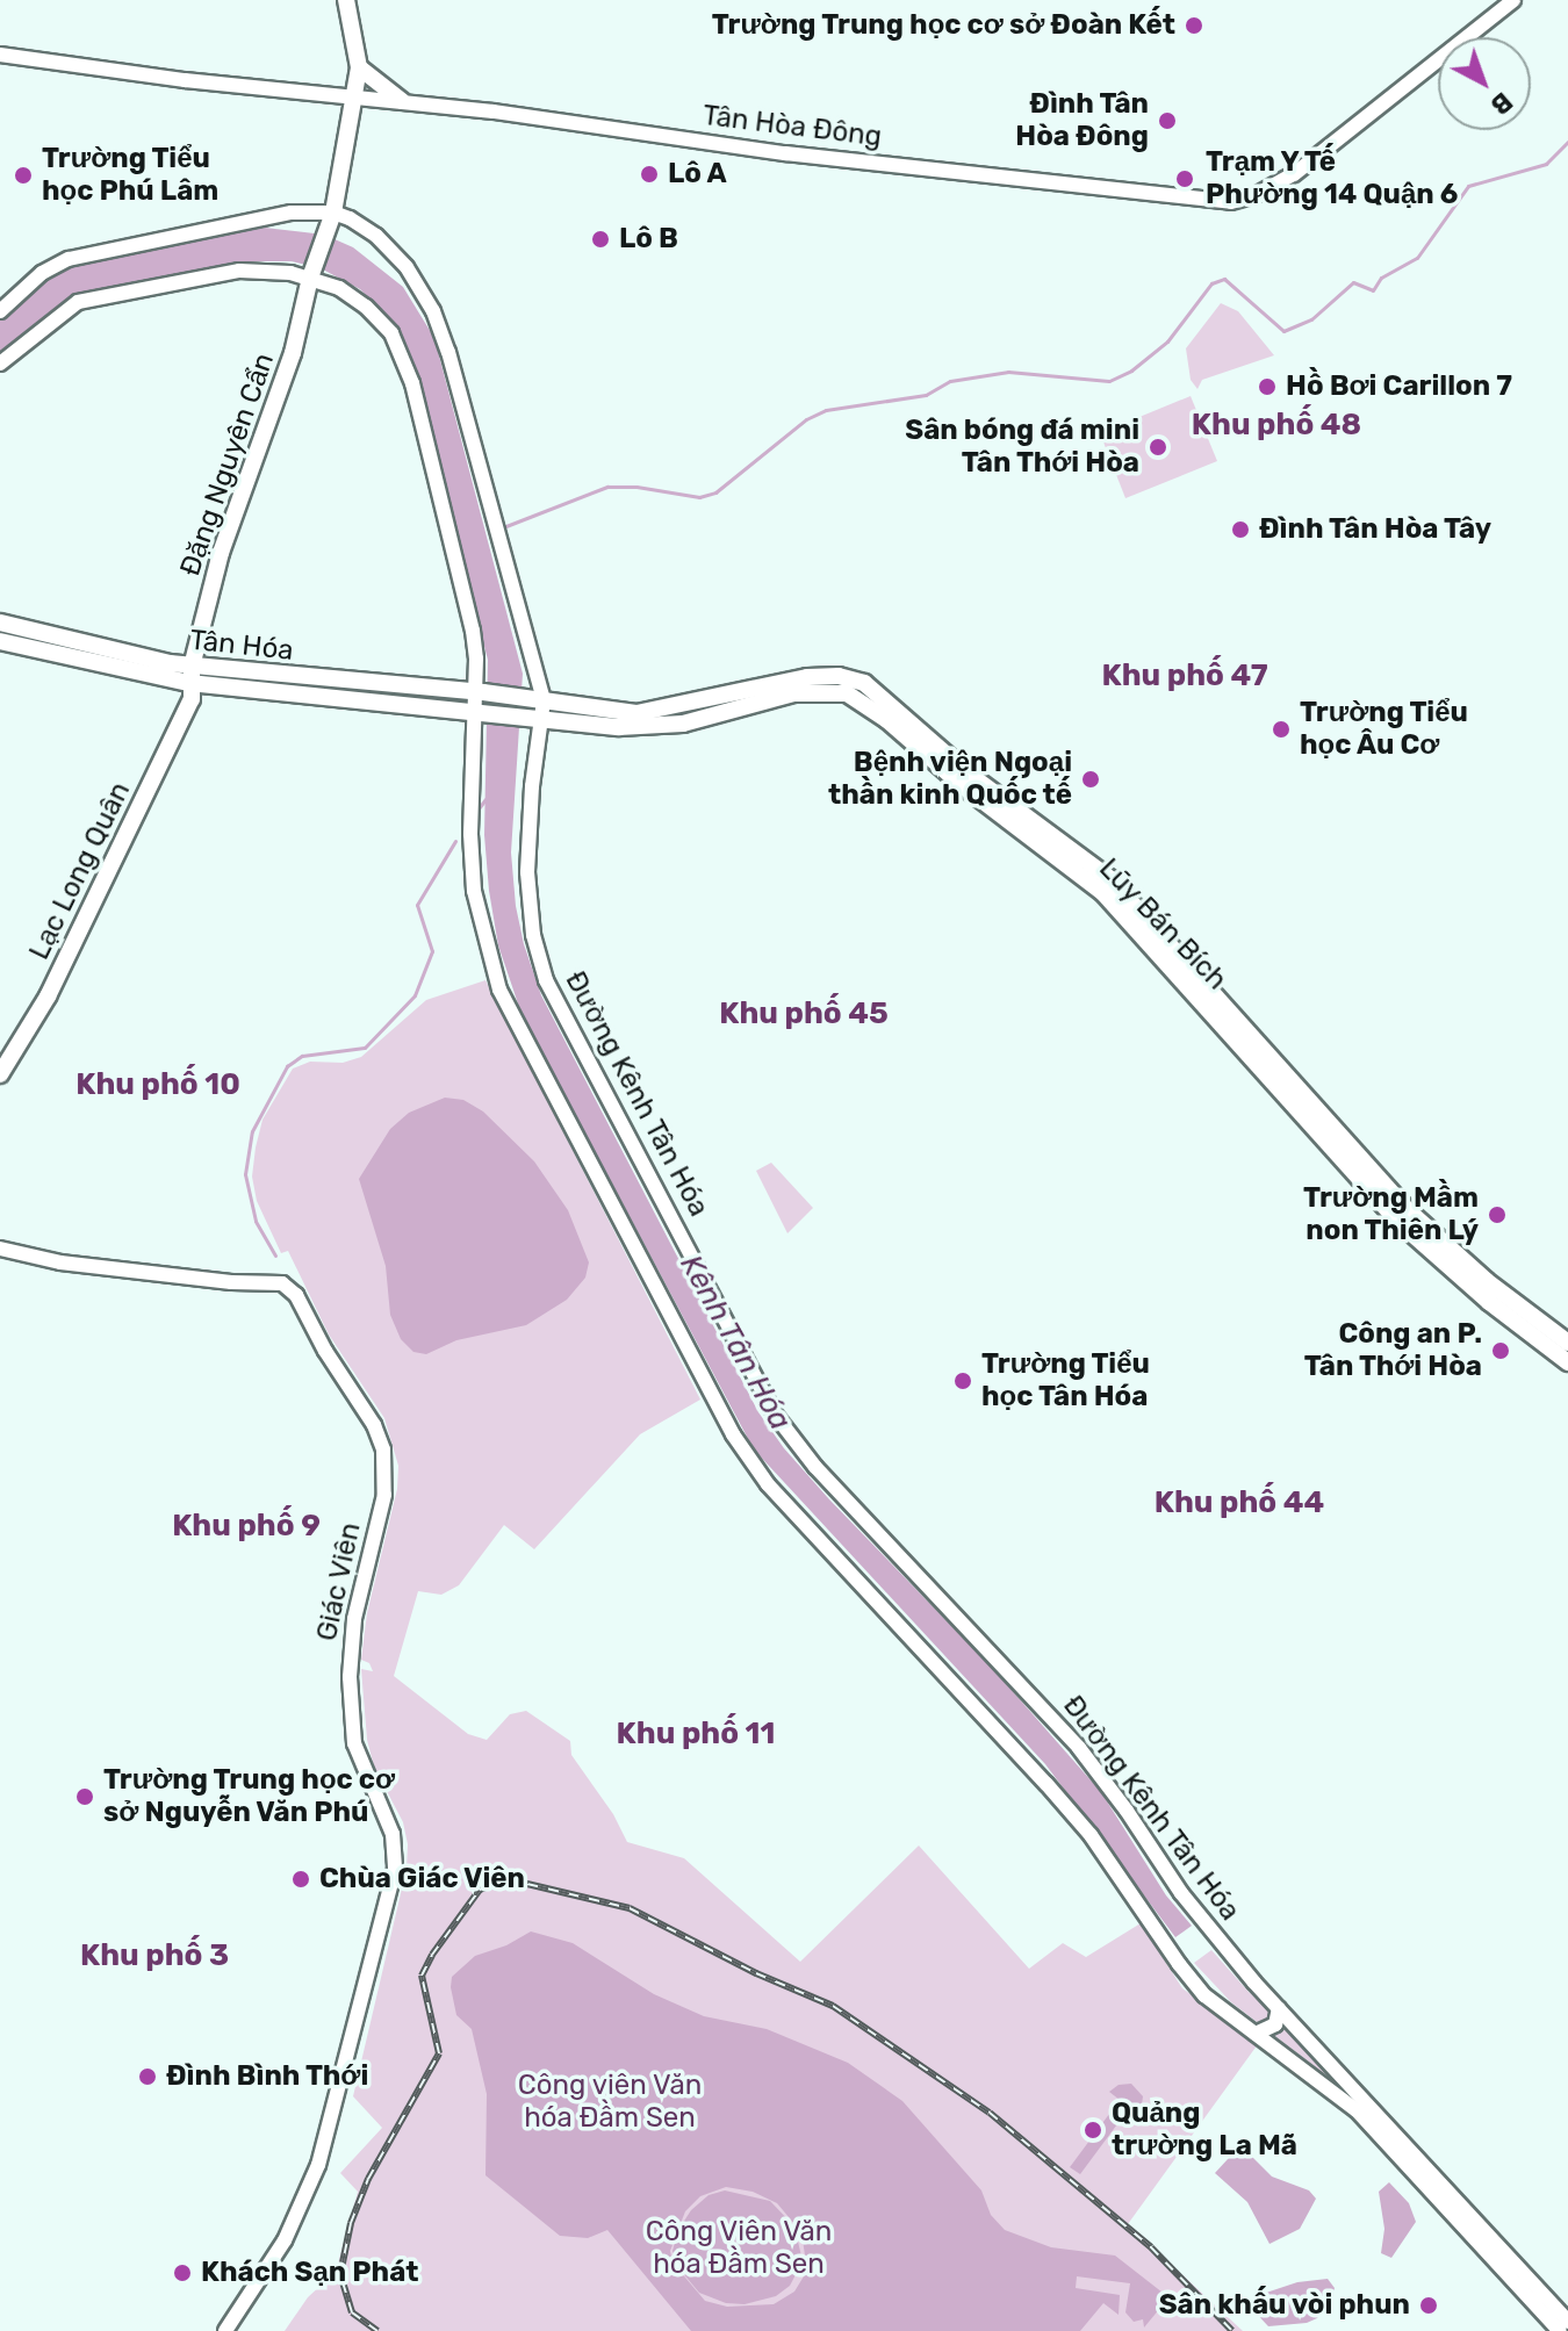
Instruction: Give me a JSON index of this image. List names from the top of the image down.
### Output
{
  "streets": {
    "main road": [
      "Đặng Nguyên Cẩn",
      "Tân Hóa",
      "Lạc Long Quân",
      "Lũy Bán Bích"
    ],
    "street": ["Tân Hòa Đông", "Đường Kênh Tân Hóa", "Giác Viên"]
  },
  "crossings": [
    ["Đặng Nguyên Cẩn", "Tân Hóa"],
    ["Đặng Nguyên Cẩn", "Lạc Long Quân"],
    ["Đặng Nguyên Cẩn", "Đường Kênh Tân Hóa"],
    ["Tân Hóa", "Lạc Long Quân"],
    ["Tân Hóa", "Lũy Bán Bích"],
    ["Tân Hóa", "Đường Kênh Tân Hóa"],
    ["Lũy Bán Bích", "Đường Kênh Tân Hóa"]
  ],
  "districts": [
    "Khu phố 48",
    "Khu phố 47",
    "Khu phố 45",
    "Khu phố 10",
    "Khu phố 44",
    "Khu phố 9",
    "Khu phố 11",
    "Khu phố 3"
  ],
  "water": ["Kênh Tân Hóa"],
  "parks": ["Công viên Văn hóa Đầm Sen", "Công Viên Văn hóa Đầm Sen"],
  "places": [
    "Trường Trung học cơ sở Đoàn Kết",
    "Đình Tân Hòa Đông",
    "Lô A",
    "Trường Tiểu học Phú Lâm",
    "Trạm Y Tế Phường 14 Quận 6",
    "Lô B",
    "Hồ Bơi Carillon 7",
    "Sân bóng đá mini Tân Thới Hòa",
    "Đình Tân Hòa Tây",
    "Trường Tiểu học Âu Cơ",
    "Bệnh viện Ngoại thần kinh Quốc tế",
    "Trường Mầm non Thiên Lý",
    "Công an P. Tân Thới Hòa",
    "Trường Tiểu học Tân Hóa",
    "Trường Trung học cơ sở Nguyễn Văn Phú",
    "Chùa Giác Viên",
    "Đình Bình Thới",
    "Quảng trường La Mã",
    "Khách Sạn Phát",
    "Sân khấu vòi phun"
  ],
  "north": "bottom right"
}
